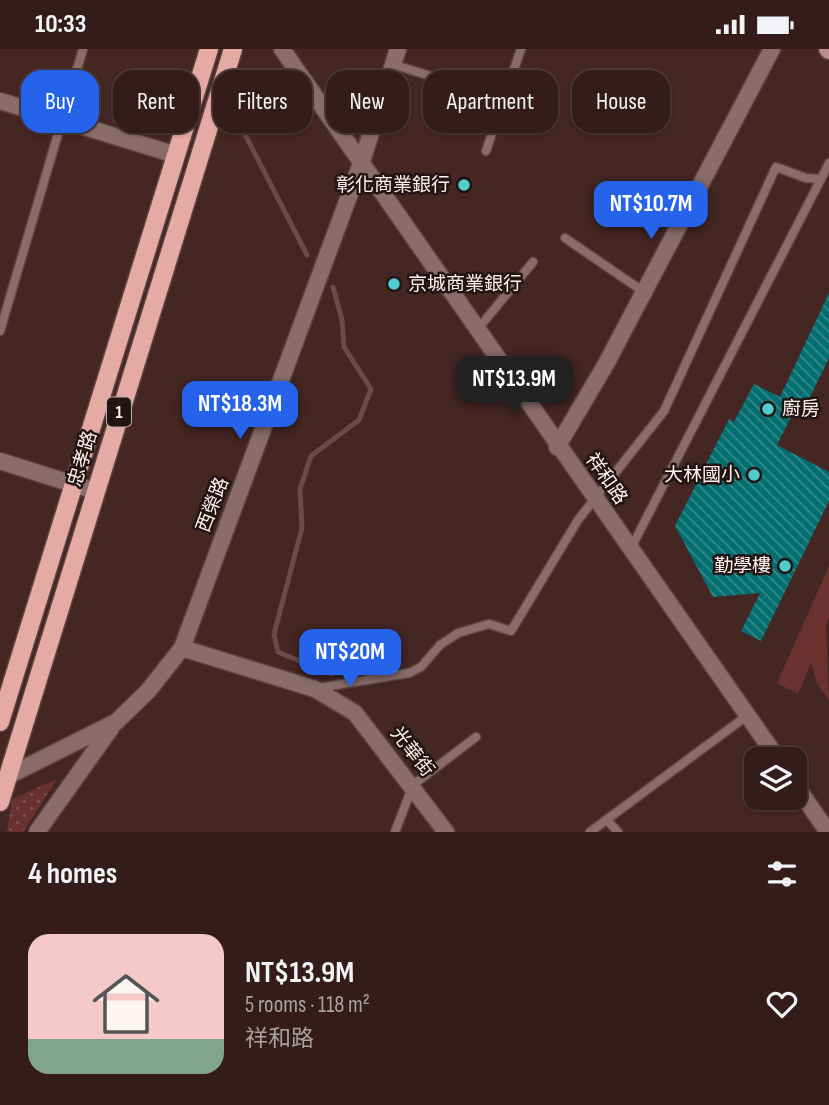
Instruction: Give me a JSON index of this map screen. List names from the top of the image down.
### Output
{
  "streets": {
    "main road": ["1", "忠孝路"],
    "street": ["祥和路", "西榮路", "光華街"]
  },
  "crossings": [
    ["忠孝路", "西榮路"],
    ["祥和路", "西榮路"],
    ["西榮路", "光華街"]
  ],
  "places": [
    "彰化商業銀行",
    "京城商業銀行",
    "廚房",
    "大林國小",
    "勤學樓"
  ],
  "page": {
    "status": "10:33",
    "chip": [
      "Buy",
      "Rent",
      "Filters",
      "New",
      "Apartment",
      "House"
    ],
    "price": [
      "NT$10.7M",
      "NT$13.9M",
      "NT$18.3M",
      "NT$20M"
    ],
    "heading": "4 homes",
    "list": [
      {
        "name": "NT$13.9M",
        "note": "5 rooms · 118 m² · 祥和路"
      }
    ]
  }
}
